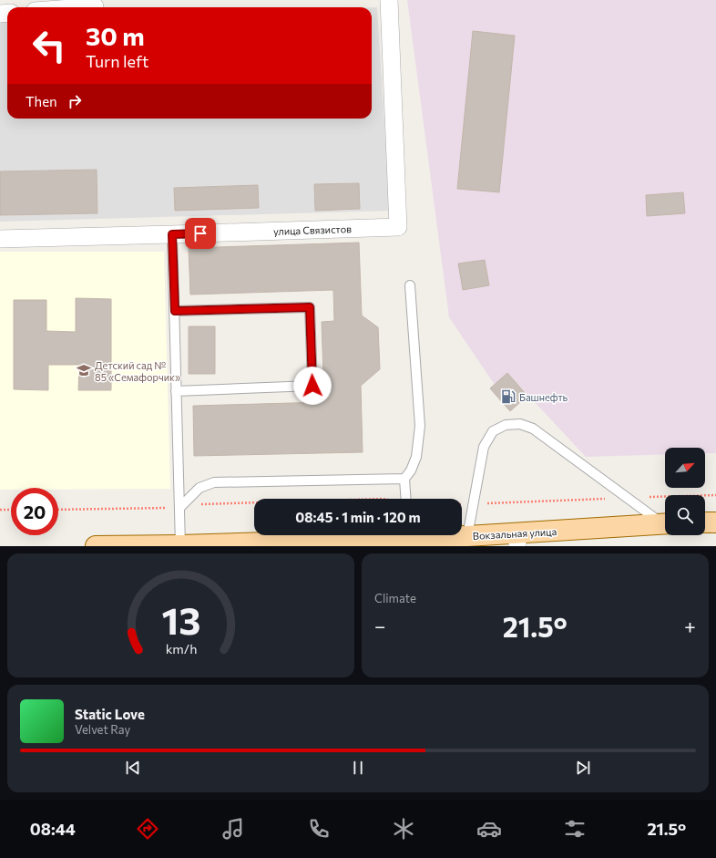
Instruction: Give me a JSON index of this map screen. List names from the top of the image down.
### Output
{
  "streets": {
    "main road": ["Вокзальная улица"],
    "street": ["улица Связистов"]
  },
  "places": {
    "school or university": ["Детский сад № 85 «Семафорчик»"],
    "fuel station": ["Башнефть"]
  },
  "north": "top right",
  "page": {
    "turn": ["30 m", "Turn left"],
    "then": "Then",
    "limit": "20",
    "trip": "08:45 · 1 min · 120 m",
    "tile": "Climate",
    "heat": ["−", "21.5°", "+"],
    "song": ["Static Love", "Velvet Ray"],
    "tabs": ["08:44", "21.5°"],
    "gauge": ["13", "km/h"]
  }
}
